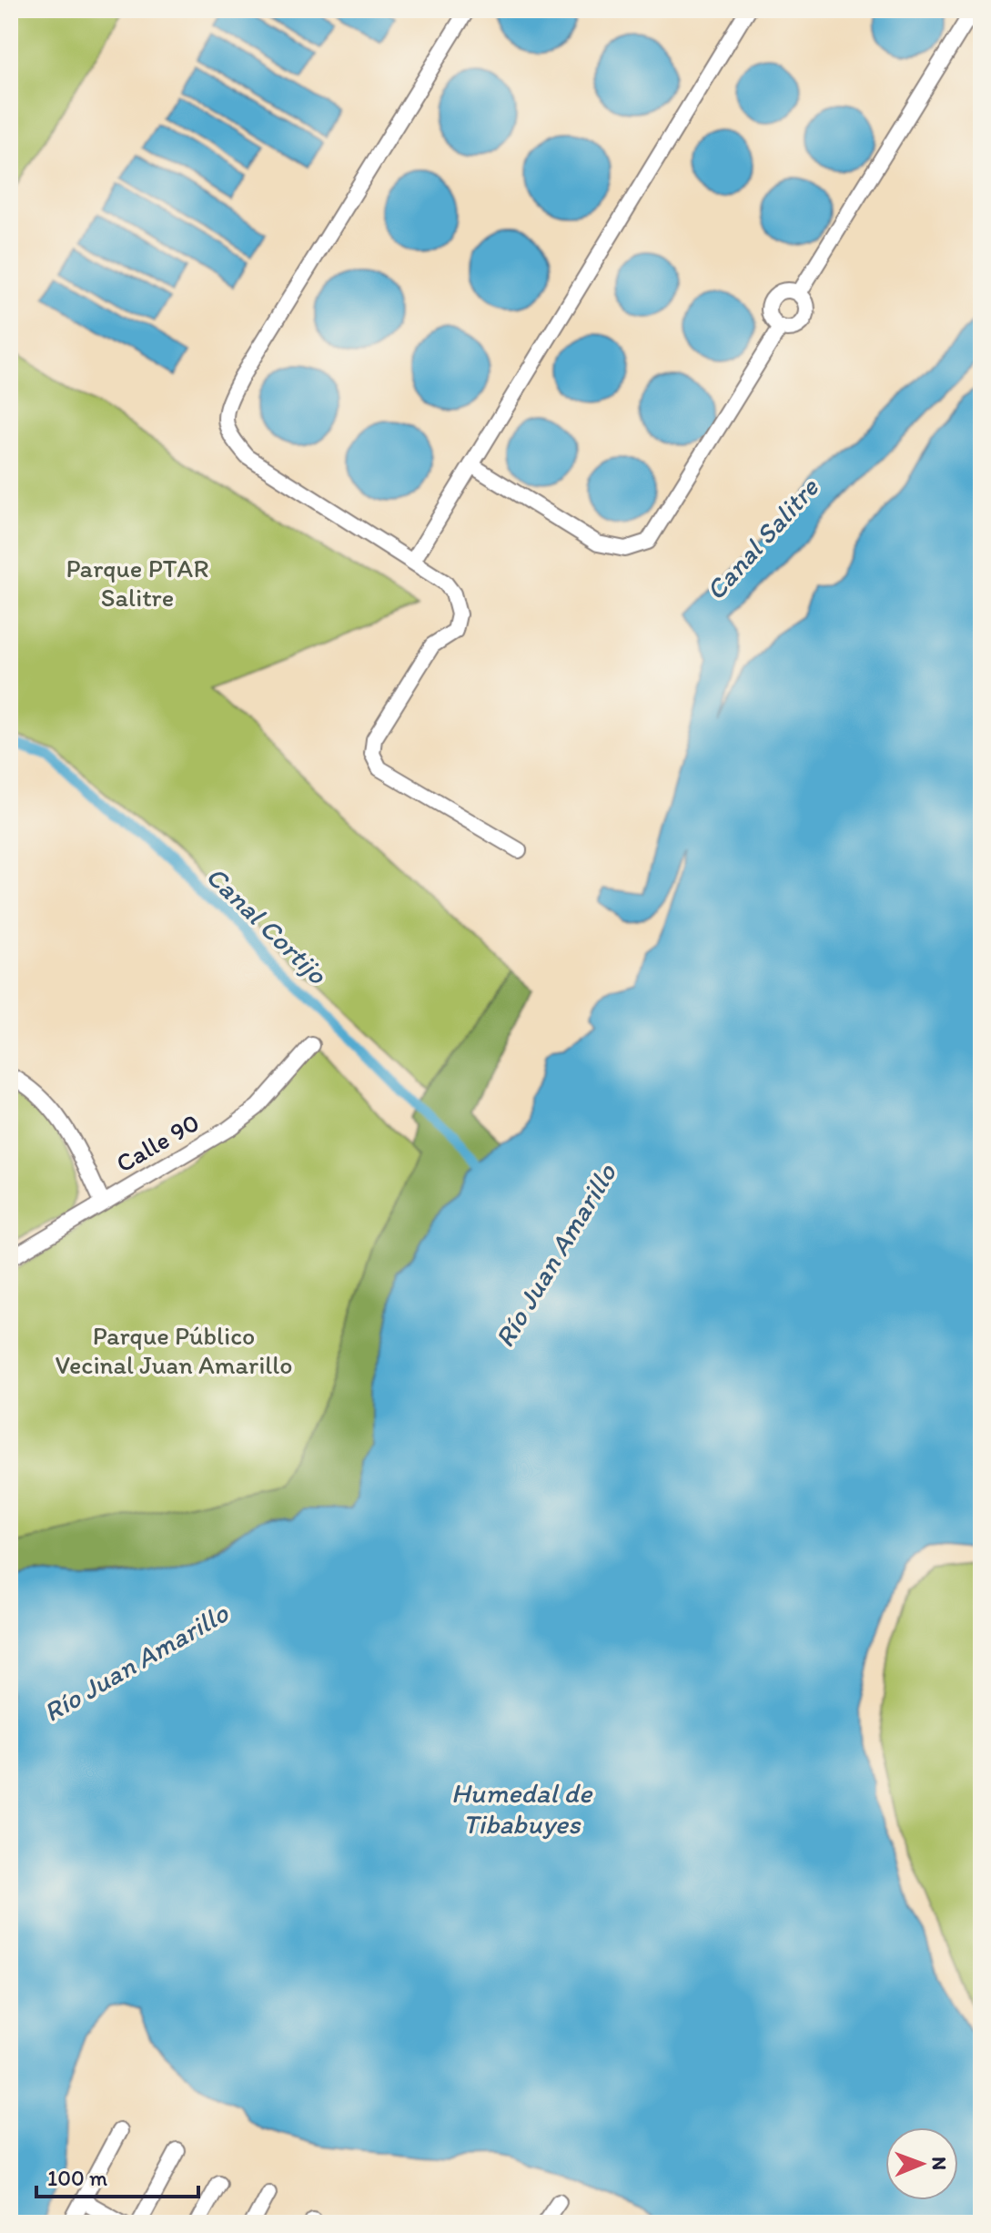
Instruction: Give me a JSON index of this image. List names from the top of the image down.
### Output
{
  "streets": {
    "street": ["Calle 90"]
  },
  "water": [
    "Canal Salitre",
    "Canal Cortijo",
    "Río Juan Amarillo",
    "Humedal de Tibabuyes"
  ],
  "parks": ["Parque PTAR Salitre", "Parque Público Vecinal Juan Amarillo"],
  "scale_bar": "100 m",
  "north": "right"
}
